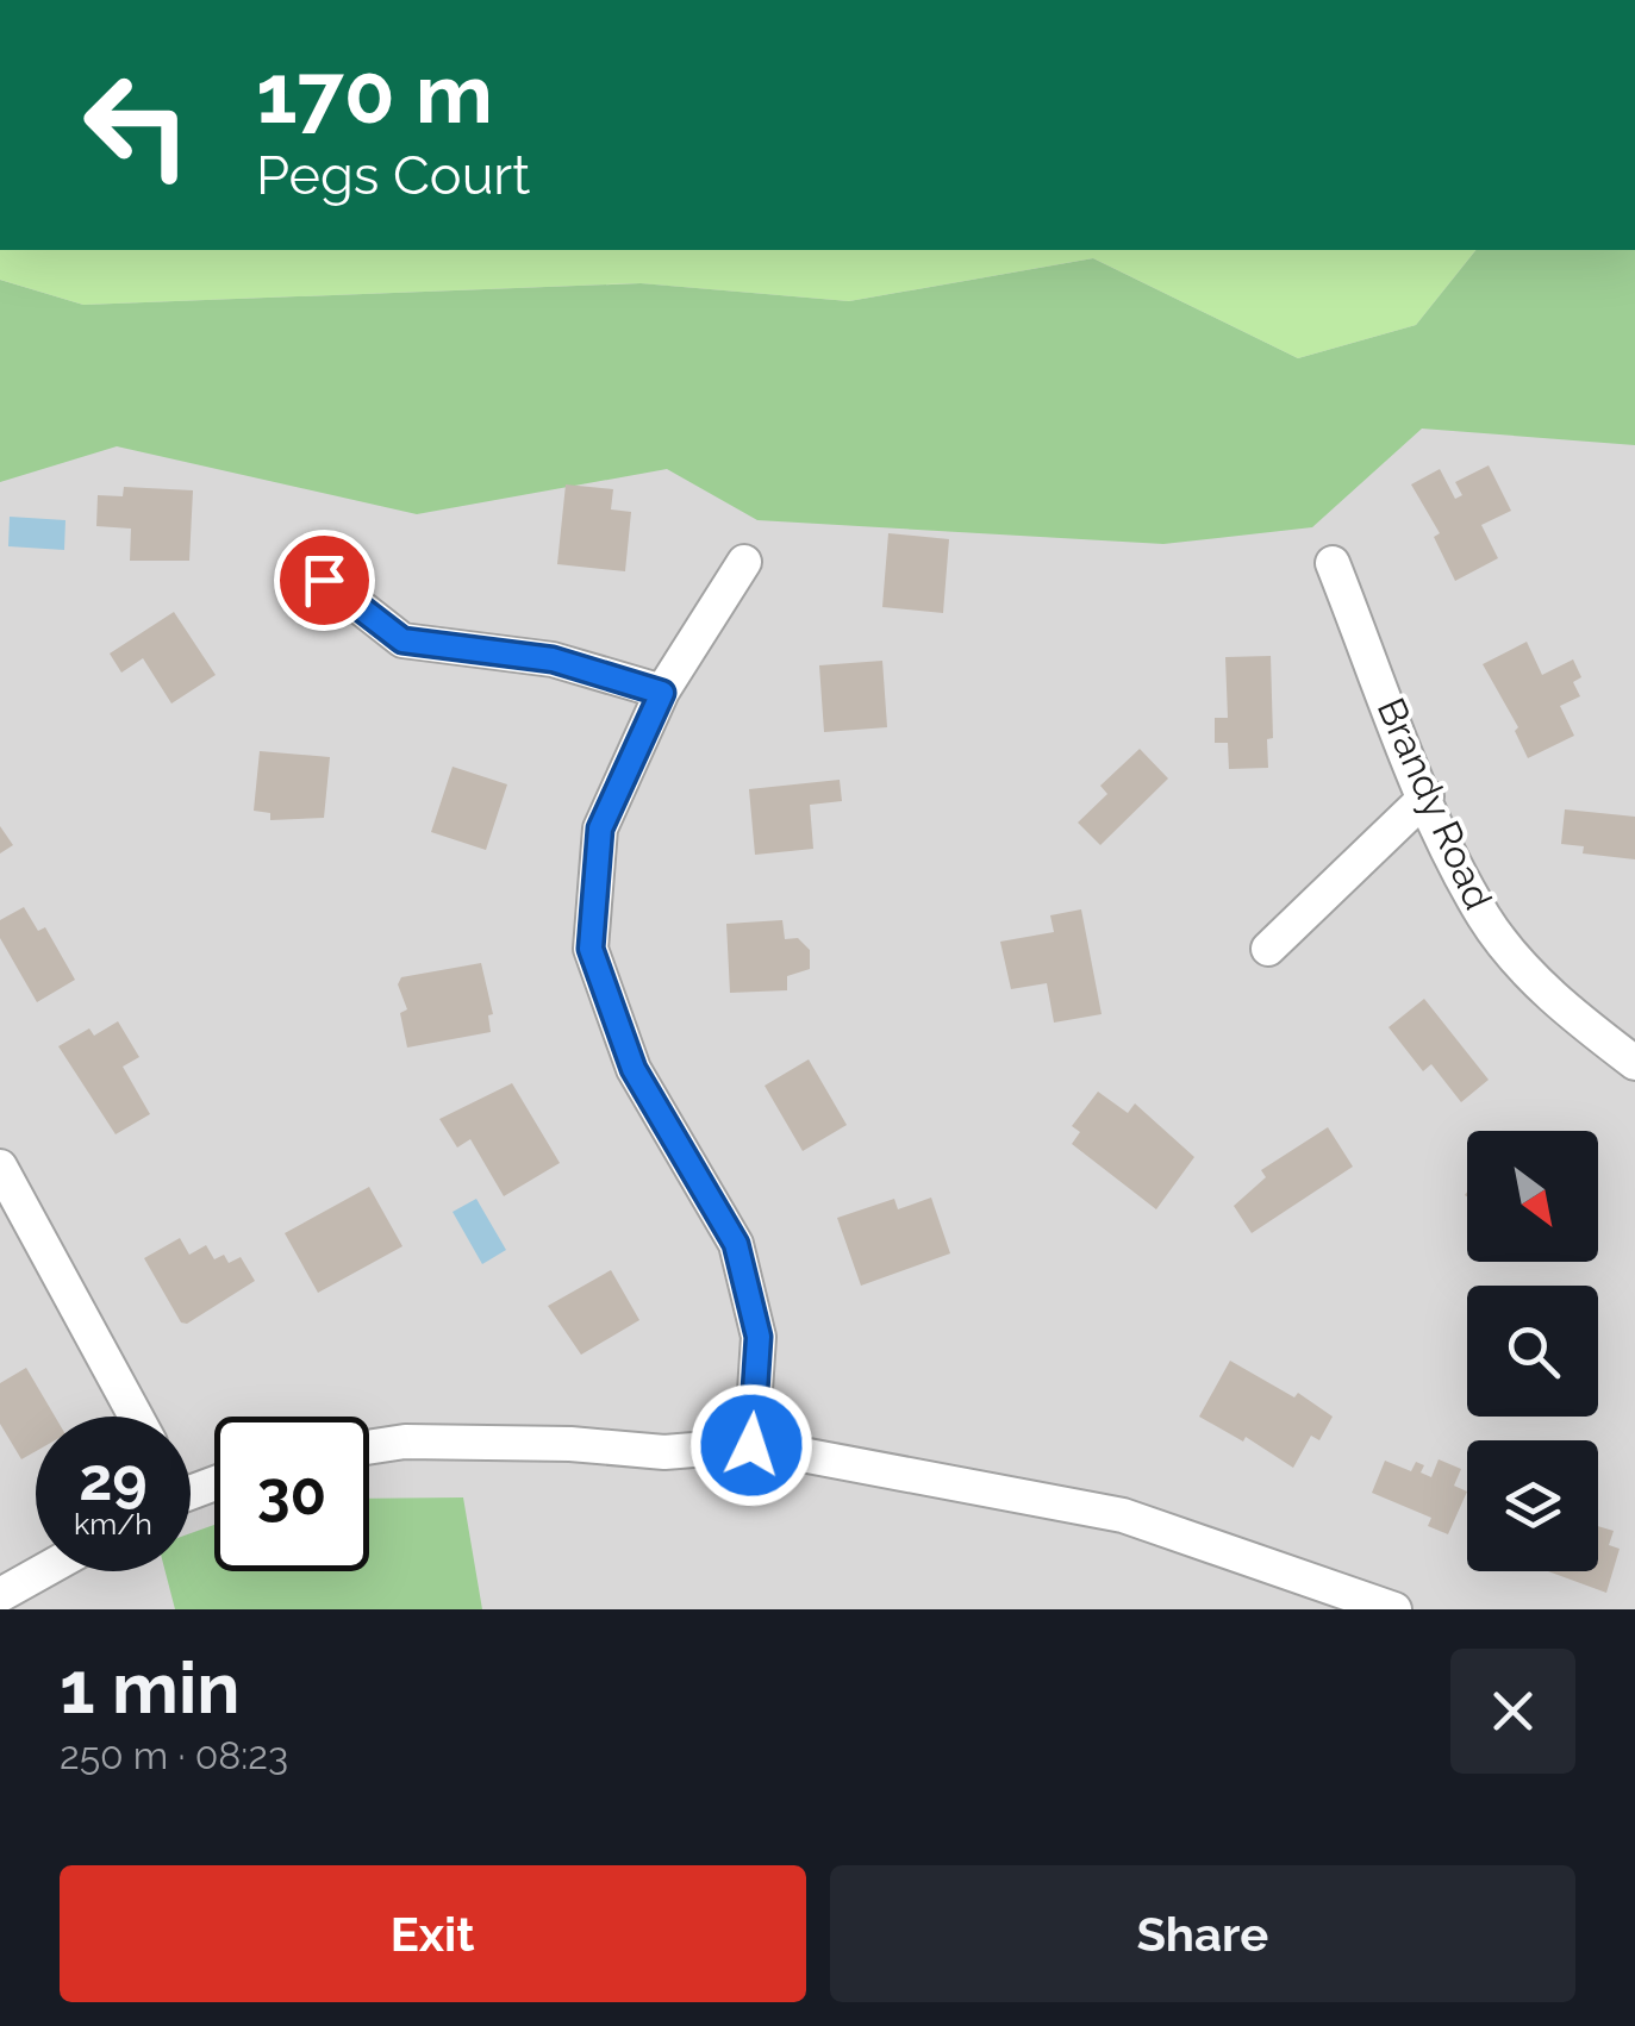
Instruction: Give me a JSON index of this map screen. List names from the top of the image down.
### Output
{
  "streets": {
    "street": ["Brandy Road"]
  },
  "north": "bottom right",
  "page": {
    "turn": ["170 m", "Pegs Court"],
    "speed": "29 km/h",
    "limit": "30",
    "heading": ["1 min", "250 m · 08:23"],
    "buttons": ["Exit", "Share"]
  }
}
